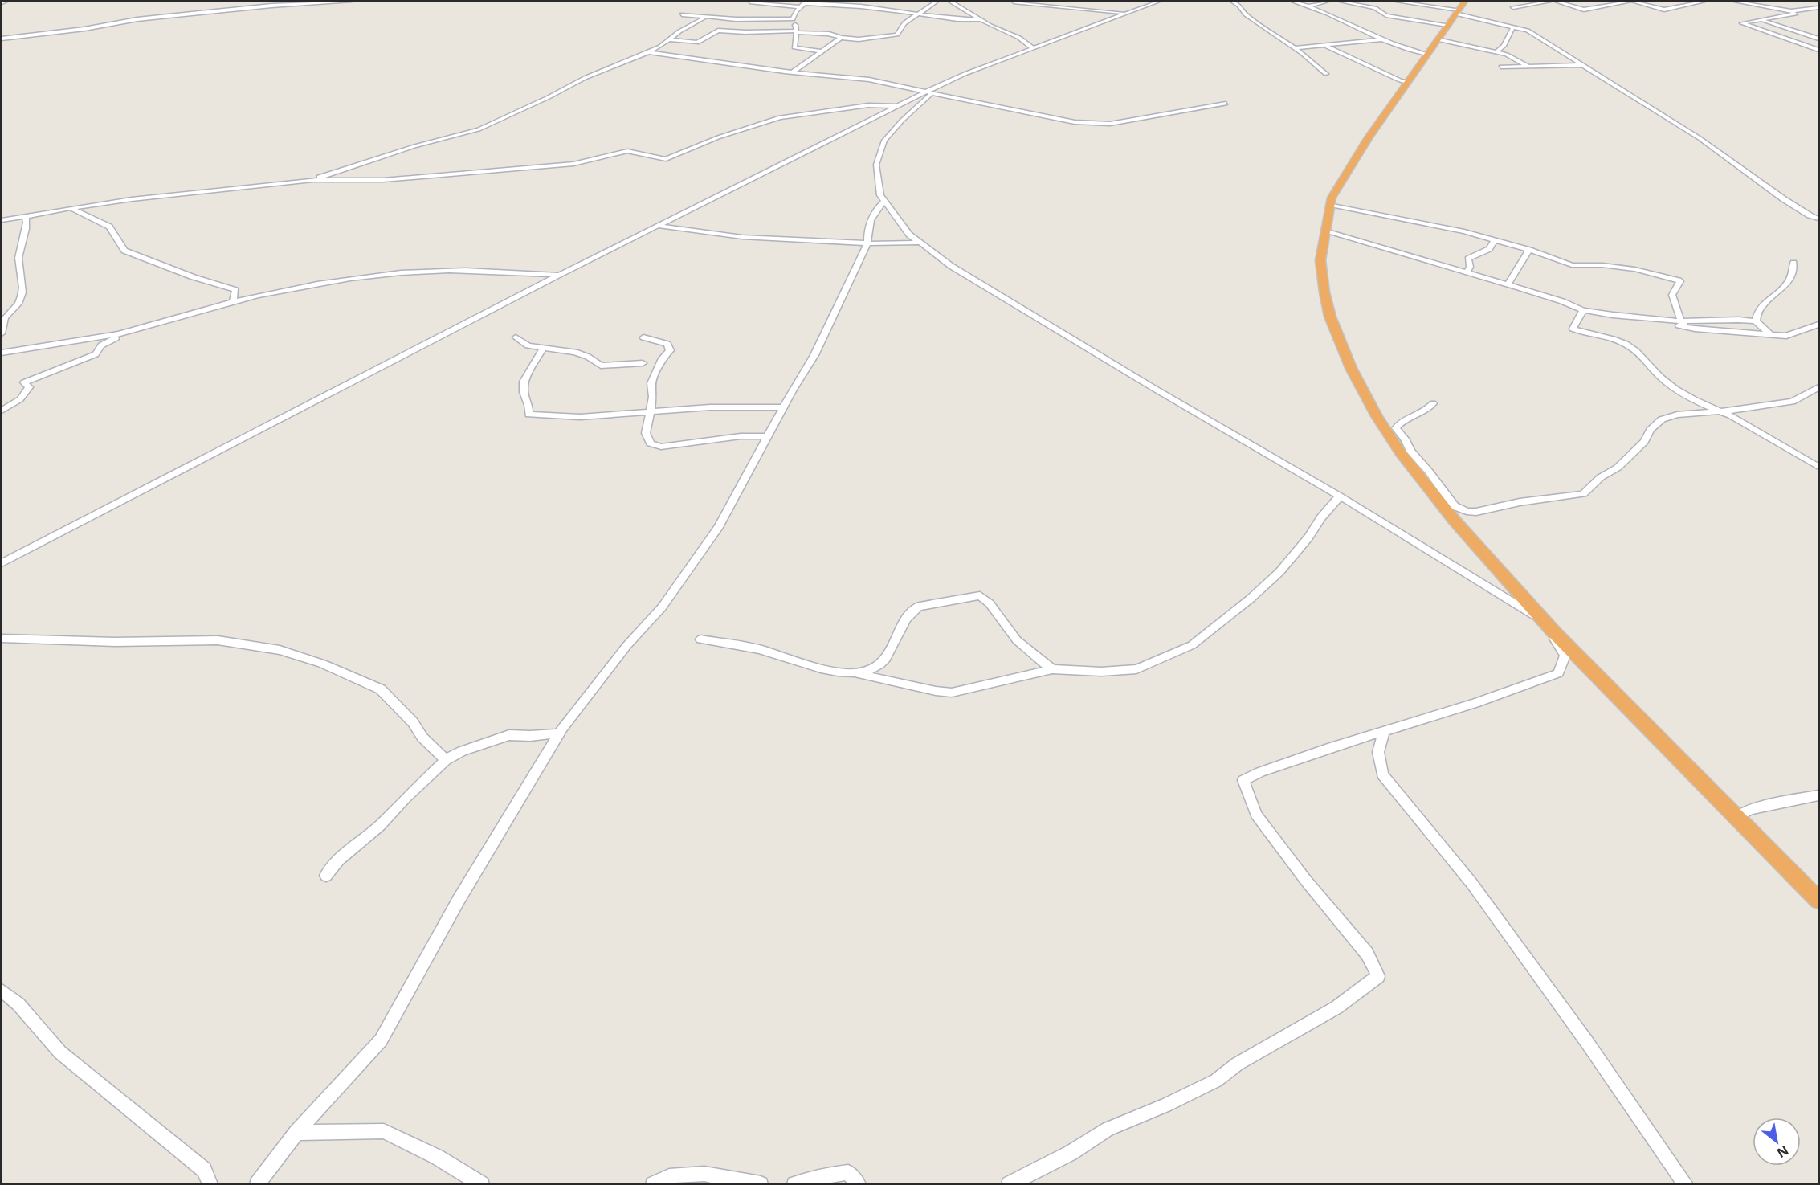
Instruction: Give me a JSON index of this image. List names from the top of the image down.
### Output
{
  "north": "bottom right"
}
